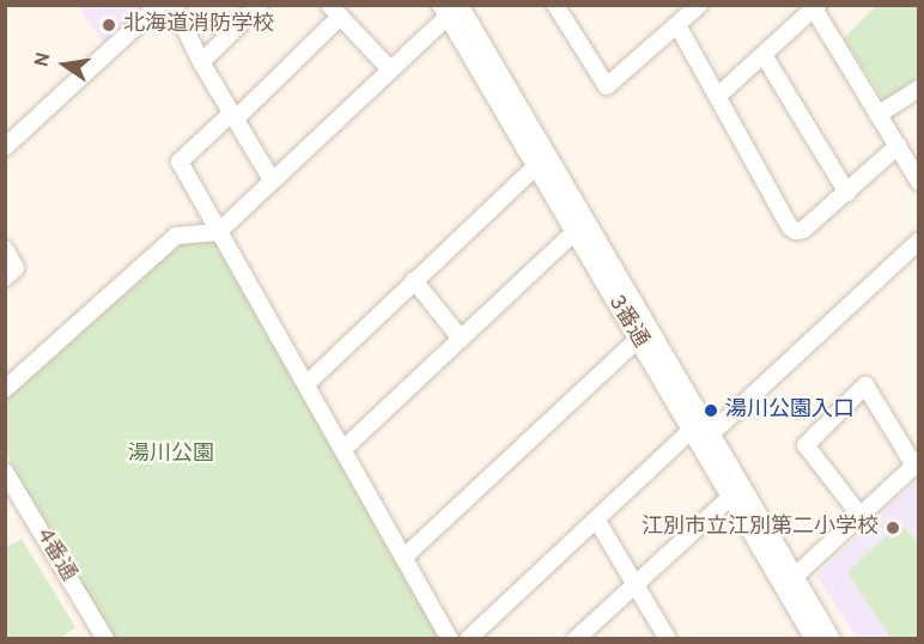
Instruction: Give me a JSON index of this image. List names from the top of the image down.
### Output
{
  "streets": {
    "street": ["3番通", "4番通"]
  },
  "parks": ["湯川公園"],
  "places": ["北海道消防学校", "湯川公園入口", "江別市立江別第二小学校"],
  "north": "left"
}
